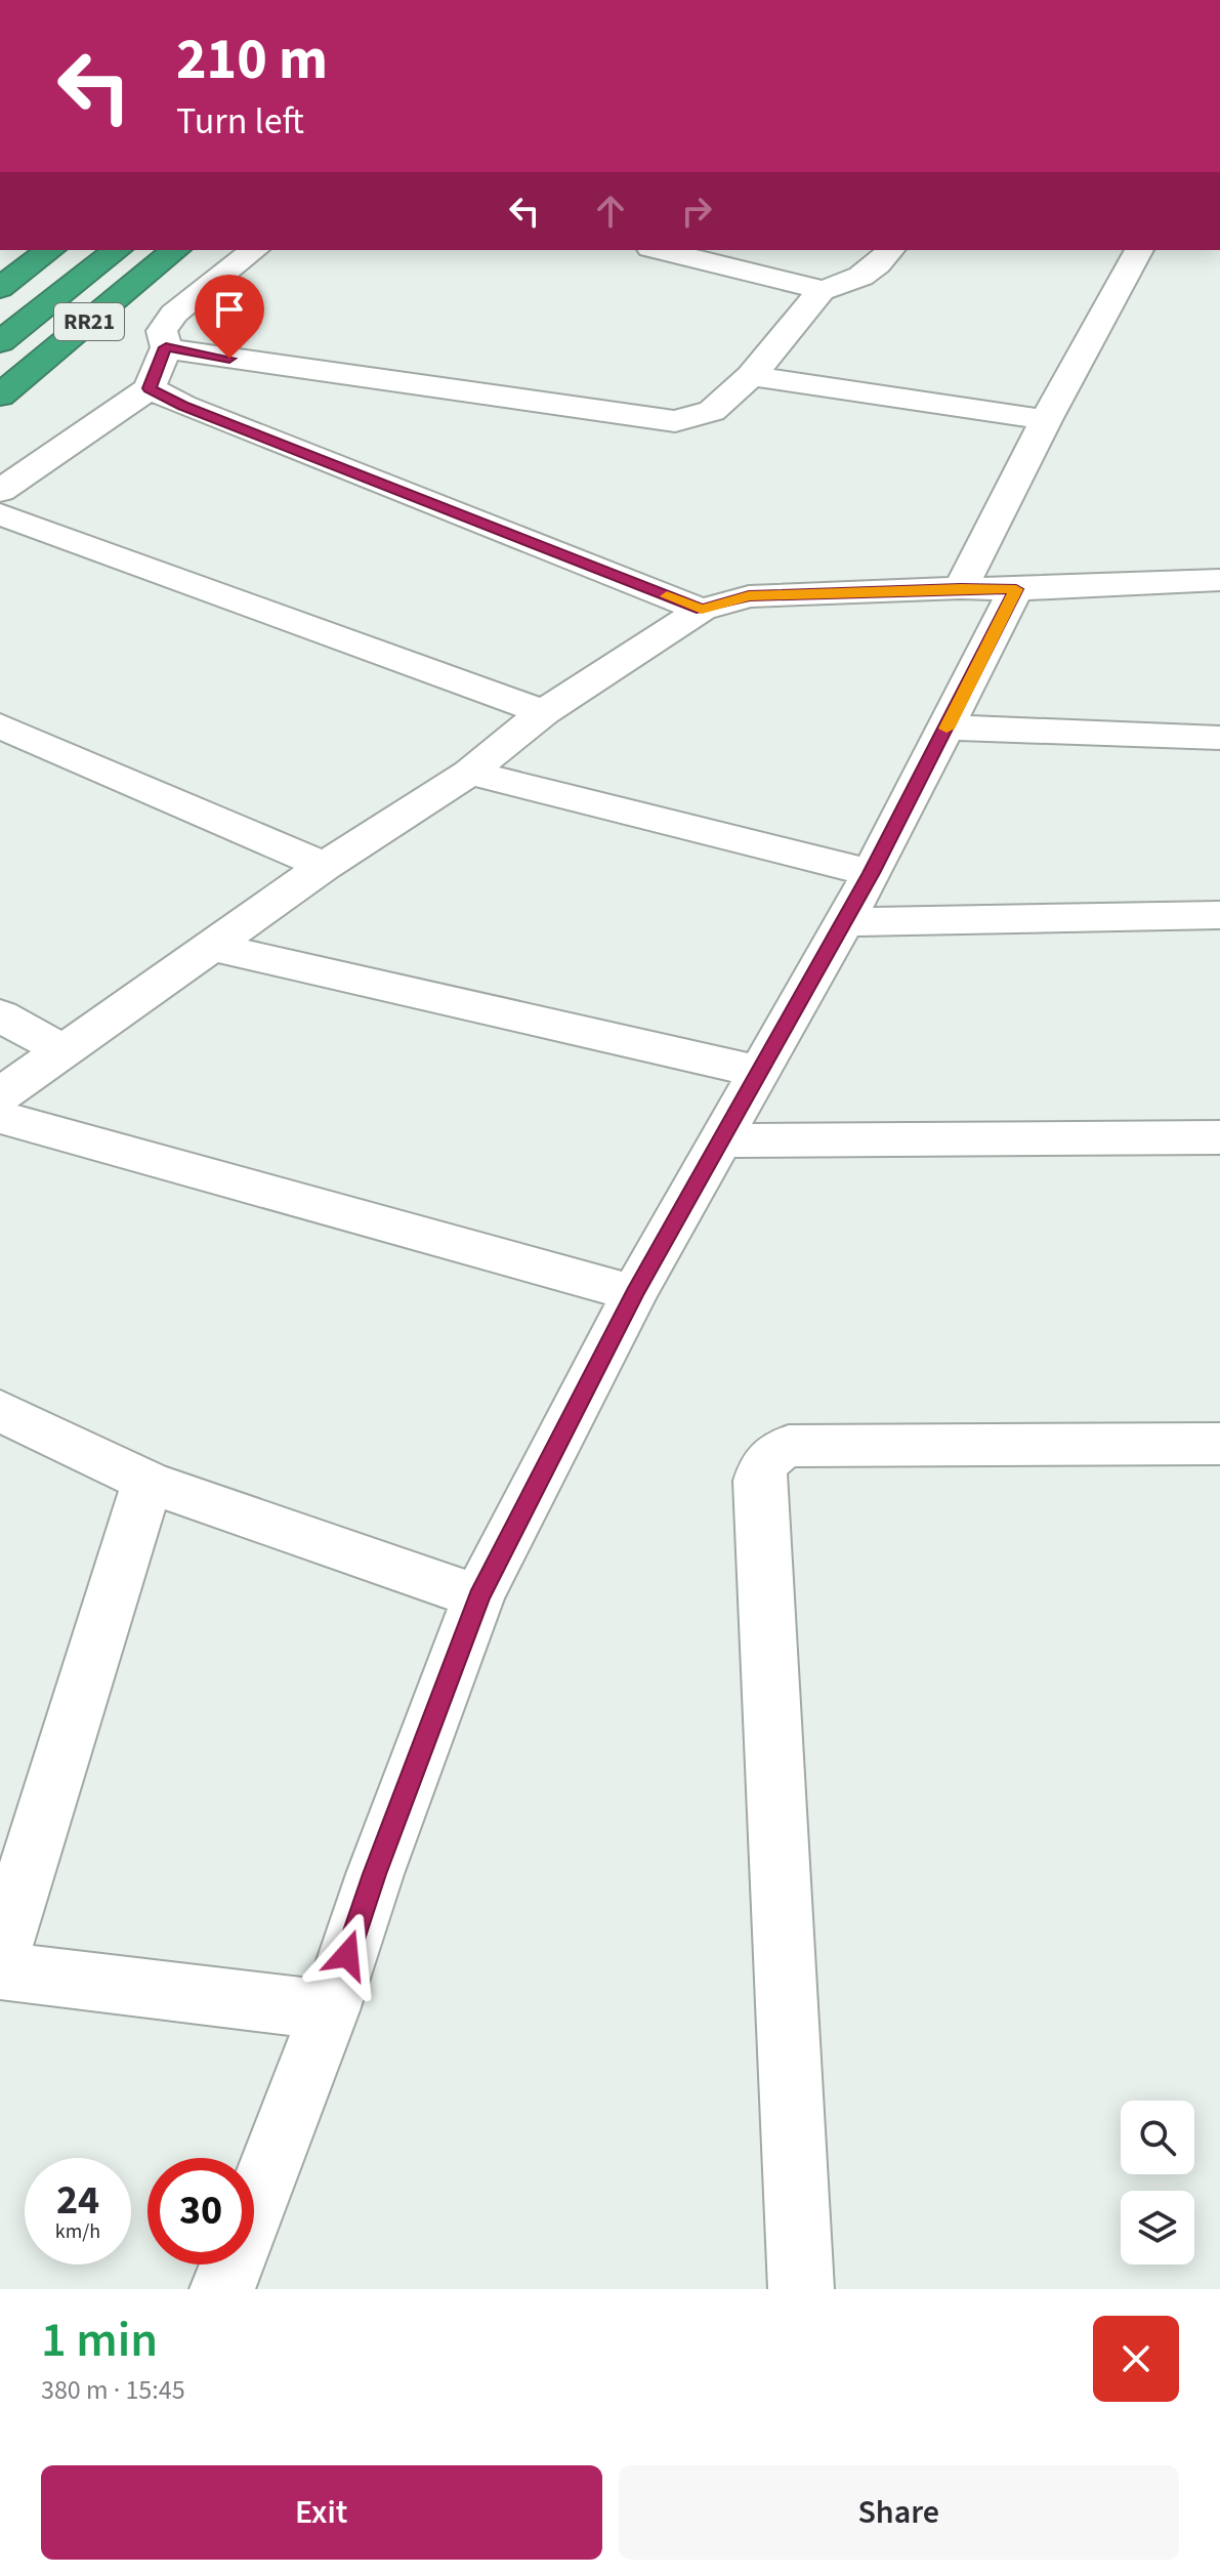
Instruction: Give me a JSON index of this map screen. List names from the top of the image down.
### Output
{
  "streets": {
    "highway": ["RR21"]
  },
  "page": {
    "turn": ["210 m", "Turn left"],
    "speed": "24 km/h",
    "limit": "30",
    "heading": ["1 min", "380 m · 15:45"],
    "buttons": ["Exit", "Share"]
  }
}
